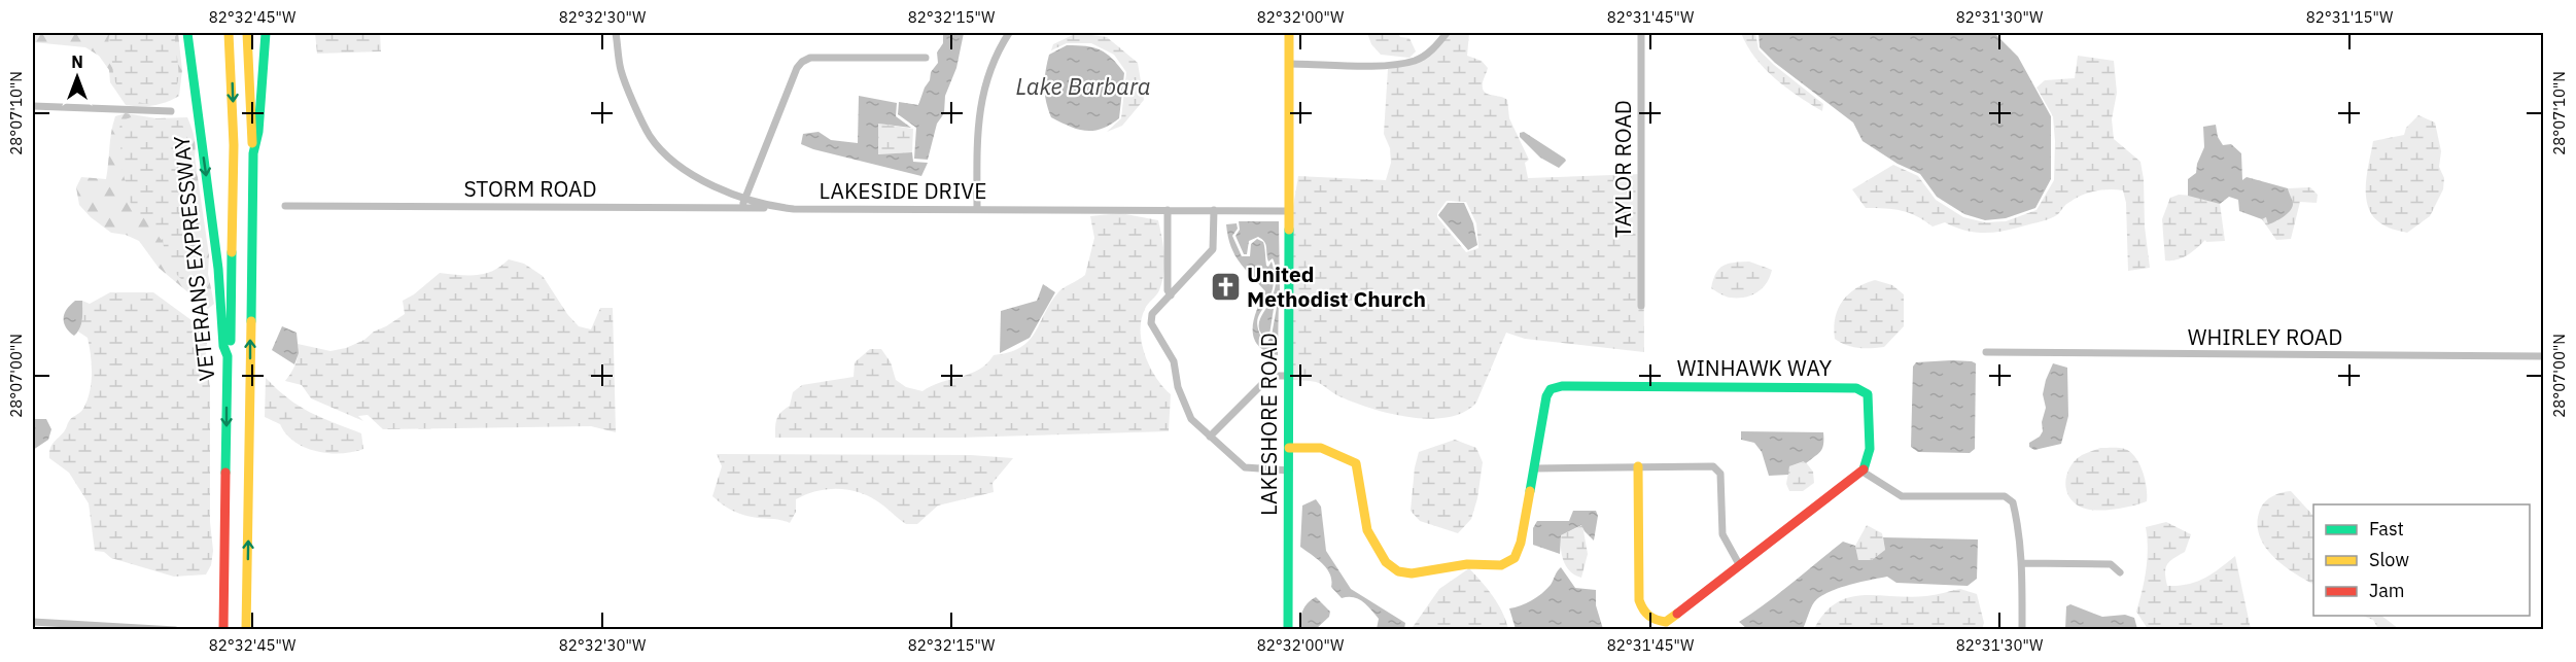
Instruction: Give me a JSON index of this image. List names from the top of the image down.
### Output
{
  "streets": {
    "main road": ["VETERANS EXPRESSWAY", "WINHAWK WAY", "LAKESHORE ROAD"],
    "street": [
      "TAYLOR ROAD",
      "STORM ROAD",
      "LAKESIDE DRIVE",
      "WHIRLEY ROAD"
    ]
  },
  "crossings": [
    ["STORM ROAD", "LAKESIDE DRIVE"],
    ["LAKESIDE DRIVE", "LAKESHORE ROAD"],
    ["WINHAWK WAY", "LAKESHORE ROAD"]
  ],
  "water": ["Lake Barbara"],
  "places": {
    "church": ["United Methodist Church"]
  },
  "legend": ["Fast", "Slow", "Jam"],
  "north": "top",
  "coordinates": [
    "82°32'45\"W",
    "82°32'30\"W",
    "82°32'15\"W",
    "82°32'00\"W",
    "82°31'45\"W",
    "82°31'30\"W",
    "82°31'15\"W",
    "28°07'10\"N",
    "28°07'00\"N"
  ]
}
